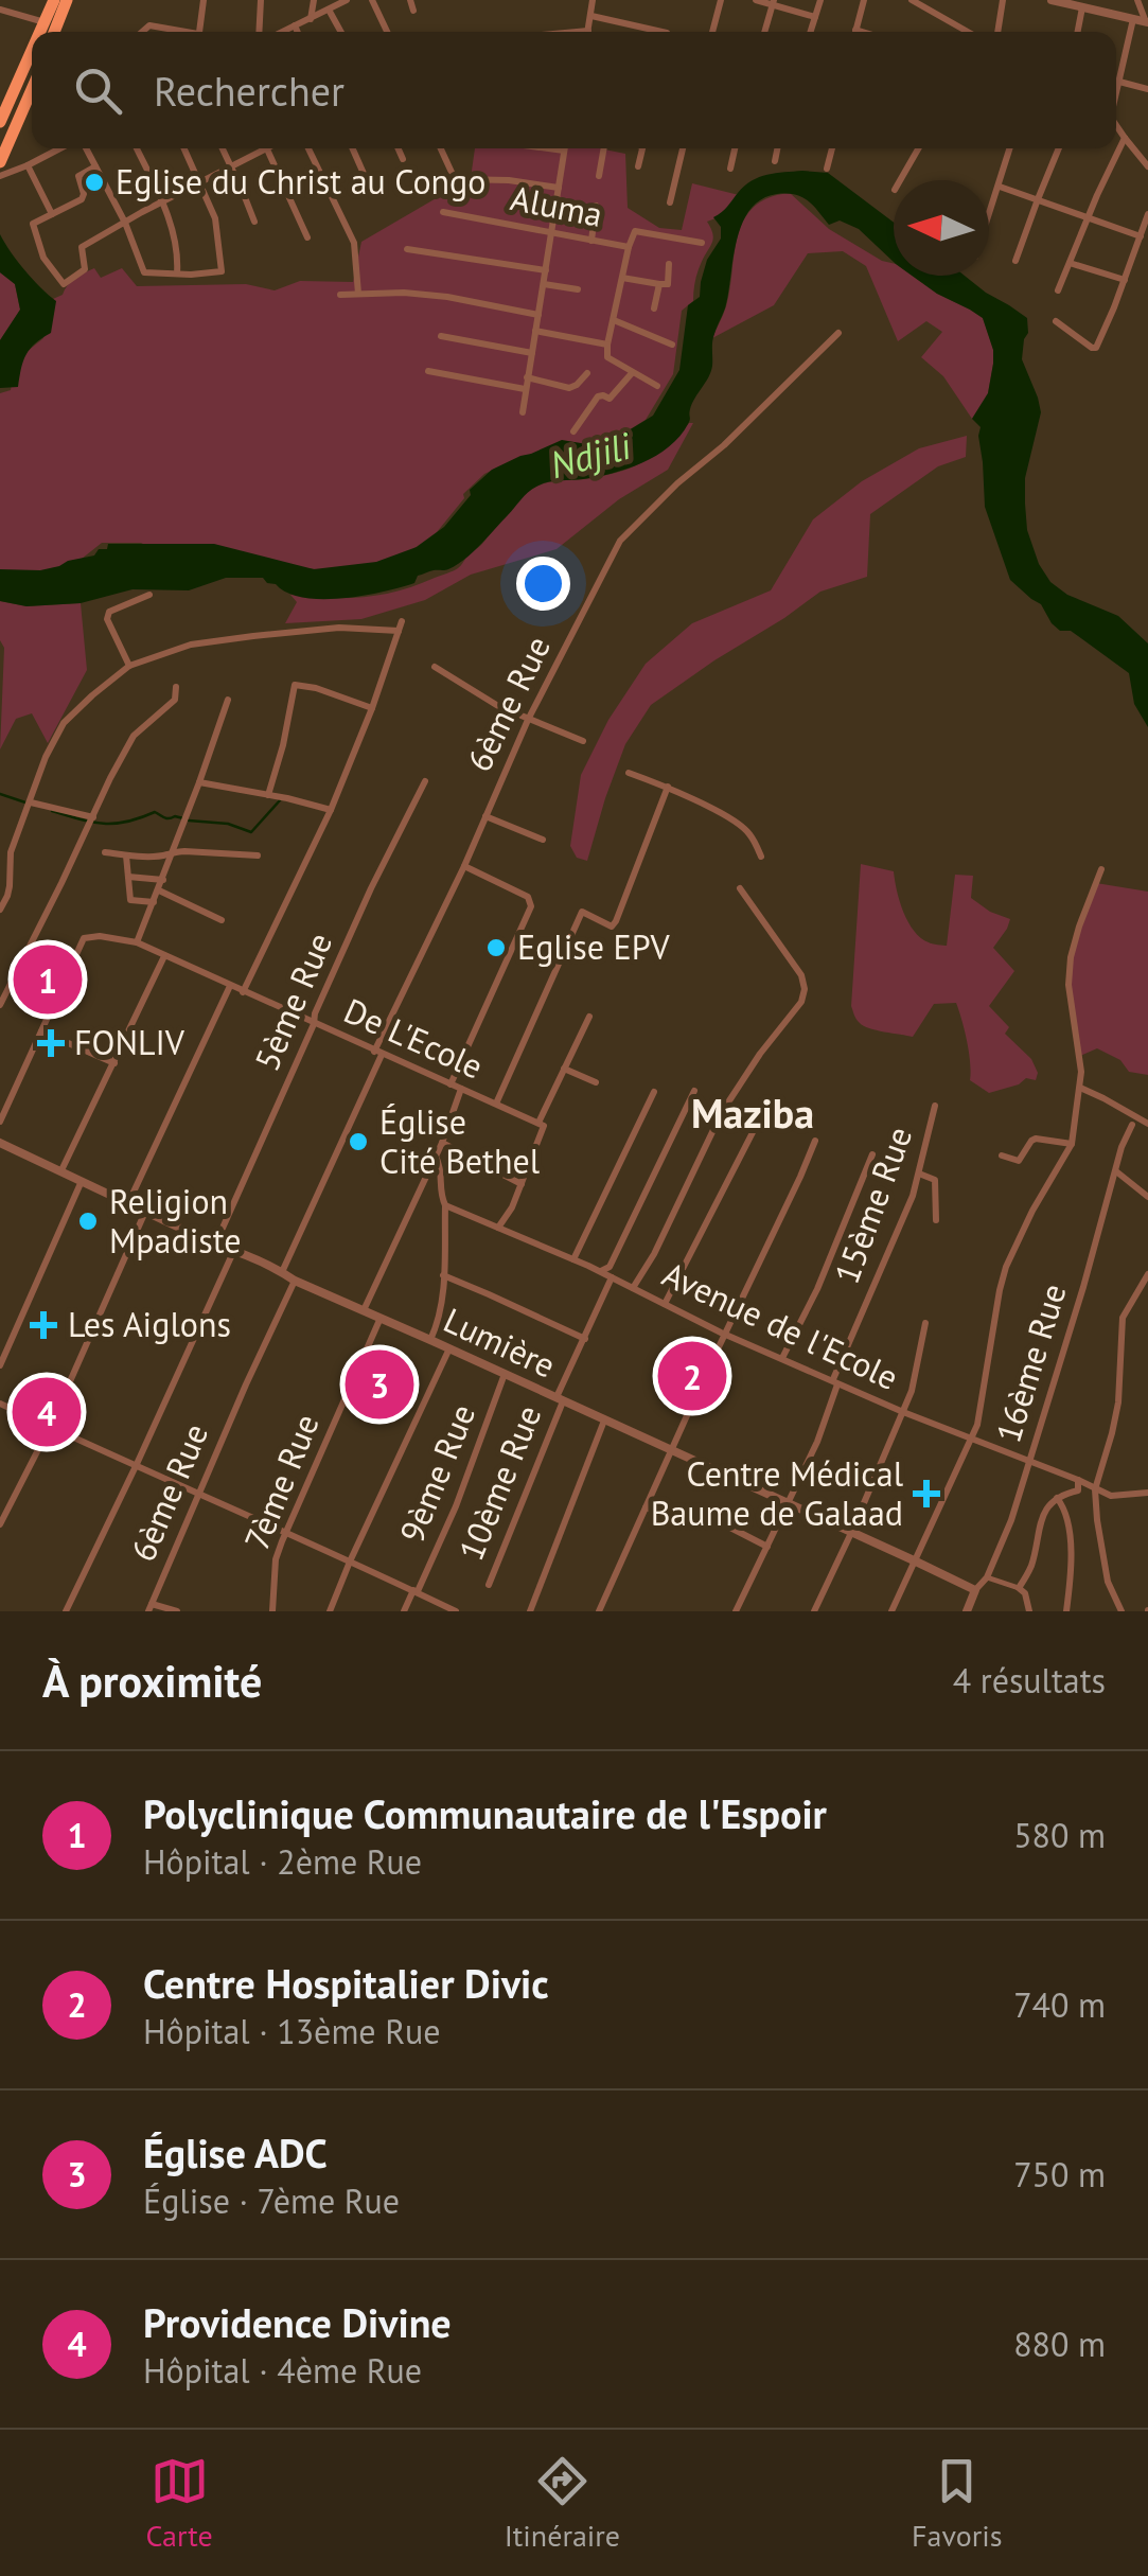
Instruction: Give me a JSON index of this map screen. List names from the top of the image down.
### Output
{
  "streets": {
    "street": [
      "Aluma",
      "6ème Rue",
      "5ème Rue",
      "De L'Ecole",
      "15ème Rue",
      "Avenue de l'Ecole",
      "Lumière",
      "16ème Rue",
      "9ème Rue",
      "7ème Rue",
      "10ème Rue"
    ]
  },
  "crossings": [
    ["6ème Rue", "De L'Ecole"],
    ["6ème Rue", "Lumière"],
    ["5ème Rue", "De L'Ecole"],
    ["5ème Rue", "Lumière"],
    ["15ème Rue", "Avenue de l'Ecole"],
    ["15ème Rue", "Lumière"],
    ["Avenue de l'Ecole", "16ème Rue"],
    ["Avenue de l'Ecole", "10ème Rue"],
    ["Lumière", "16ème Rue"],
    ["Lumière", "9ème Rue"],
    ["Lumière", "7ème Rue"],
    ["Lumière", "10ème Rue"]
  ],
  "districts": ["Maziba"],
  "water": ["Ndjili"],
  "places": {
    "other": [
      "Eglise du Christ au Congo",
      "Eglise EPV",
      "Église Cité Bethel",
      "Religion Mpadiste"
    ],
    "health": ["FONLIV", "Les Aiglons", "Centre Médical Baume de Galaad"]
  },
  "north": "left",
  "page": {
    "search": "Rechercher",
    "pins": [
      "1",
      "2",
      "3",
      "4"
    ],
    "heading": ["À proximité", "4 résultats"],
    "list": [
      {
        "mark": "1",
        "name": "Polyclinique Communautaire de l'Espoir",
        "note": "Hôpital · 2ème Rue",
        "value": "580 m"
      },
      {
        "mark": "2",
        "name": "Centre Hospitalier Divic",
        "note": "Hôpital · 13ème Rue",
        "value": "740 m"
      },
      {
        "mark": "3",
        "name": "Église ADC",
        "note": "Église · 7ème Rue",
        "value": "750 m"
      },
      {
        "mark": "4",
        "name": "Providence Divine",
        "note": "Hôpital · 4ème Rue",
        "value": "880 m"
      }
    ],
    "nav": ["Carte", "Itinéraire", "Favoris"]
  }
}
